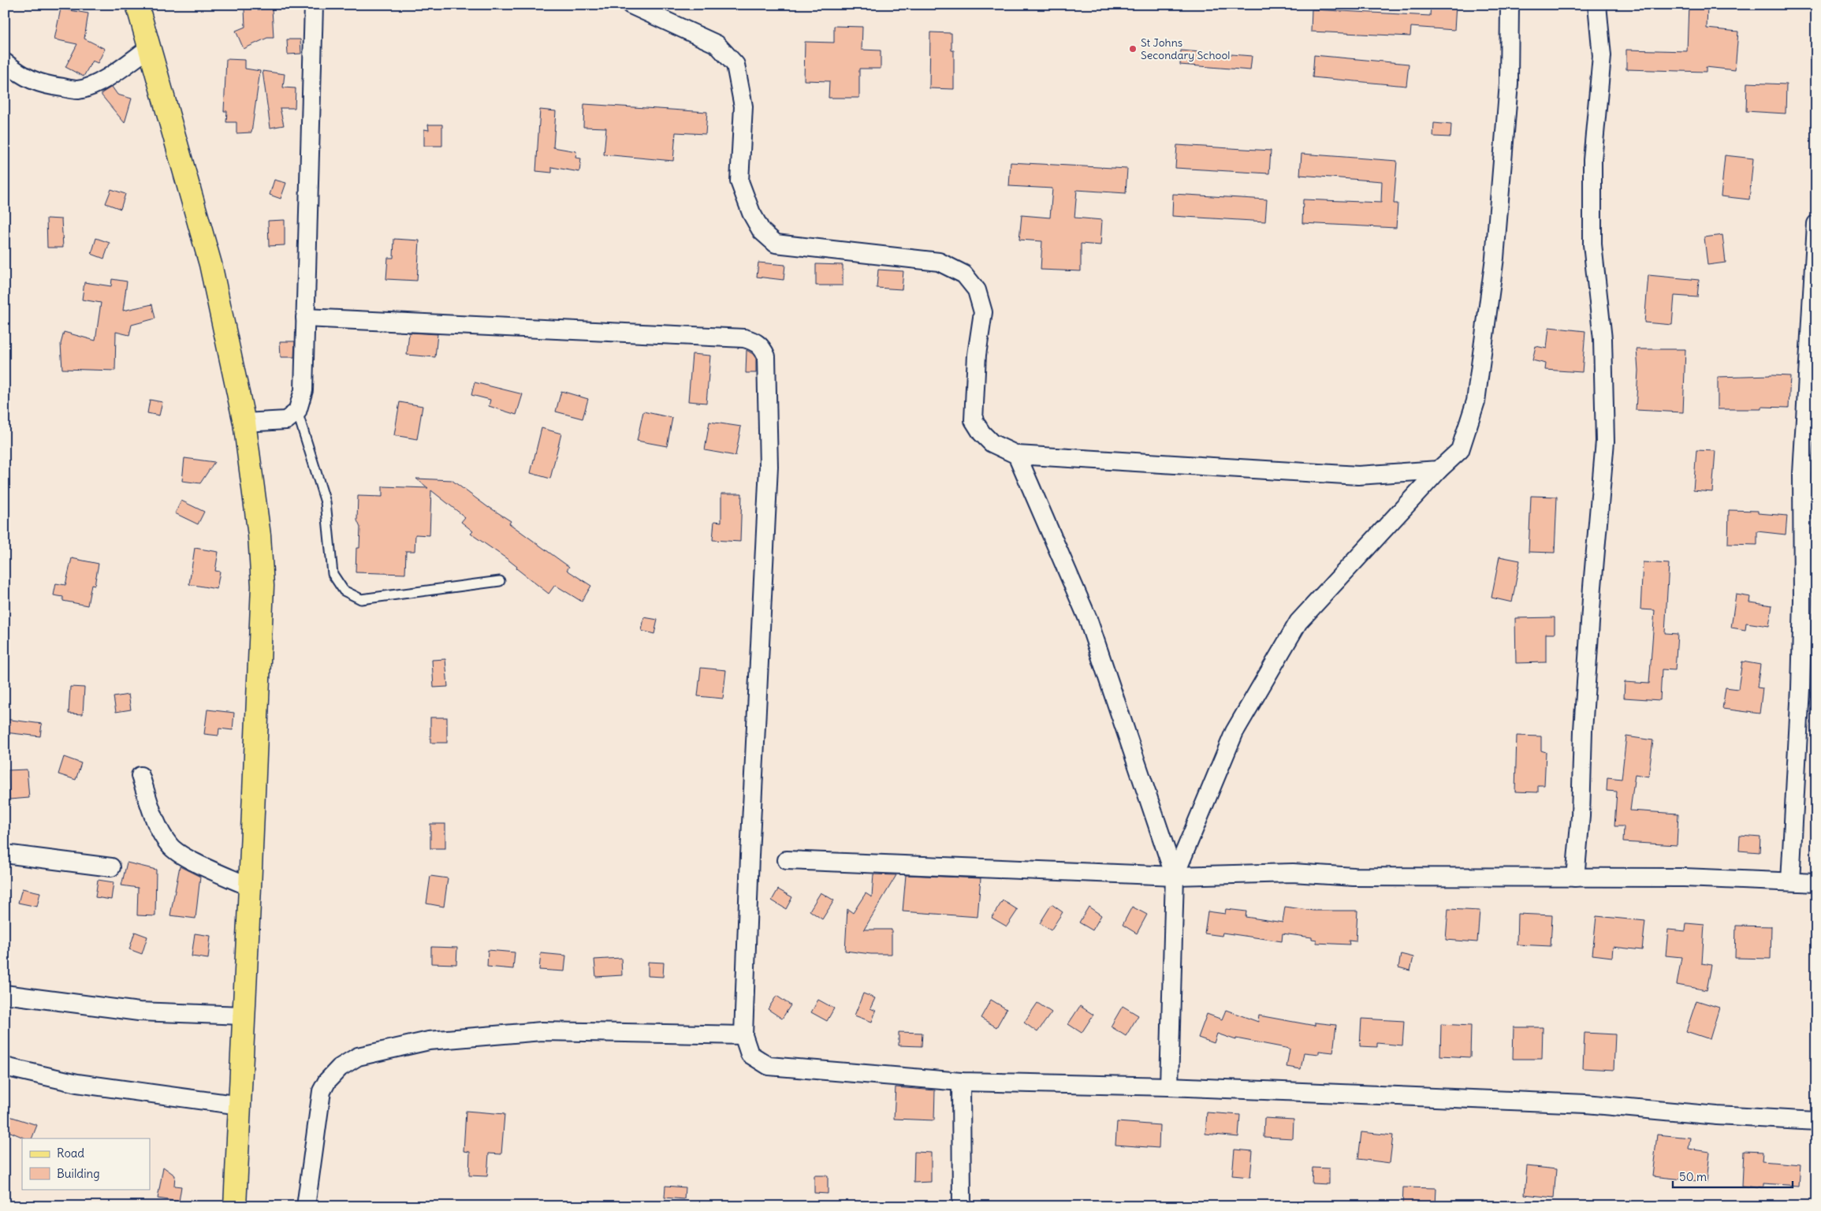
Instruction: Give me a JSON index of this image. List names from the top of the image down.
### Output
{
  "places": ["St Johns Secondary School"],
  "legend": ["Road", "Building"],
  "scale_bar": "50 m"
}
